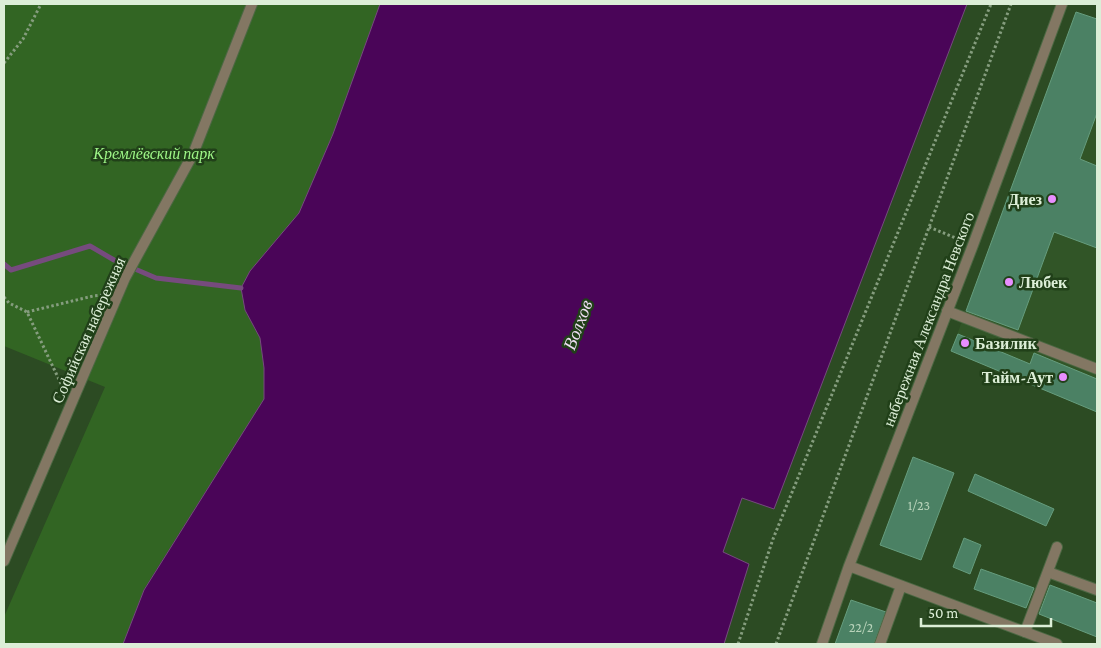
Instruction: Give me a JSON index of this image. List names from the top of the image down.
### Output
{
  "streets": {
    "street": ["набережная Александра Невского", "Софийская набережная"]
  },
  "water": ["Волхов"],
  "parks": ["Кремлёвский парк"],
  "places": [
    "Диез",
    "Любек",
    "Базилик",
    "Тайм-Аут"
  ],
  "house_numbers": ["1/23", "22/2"],
  "scale_bar": "50 m"
}
